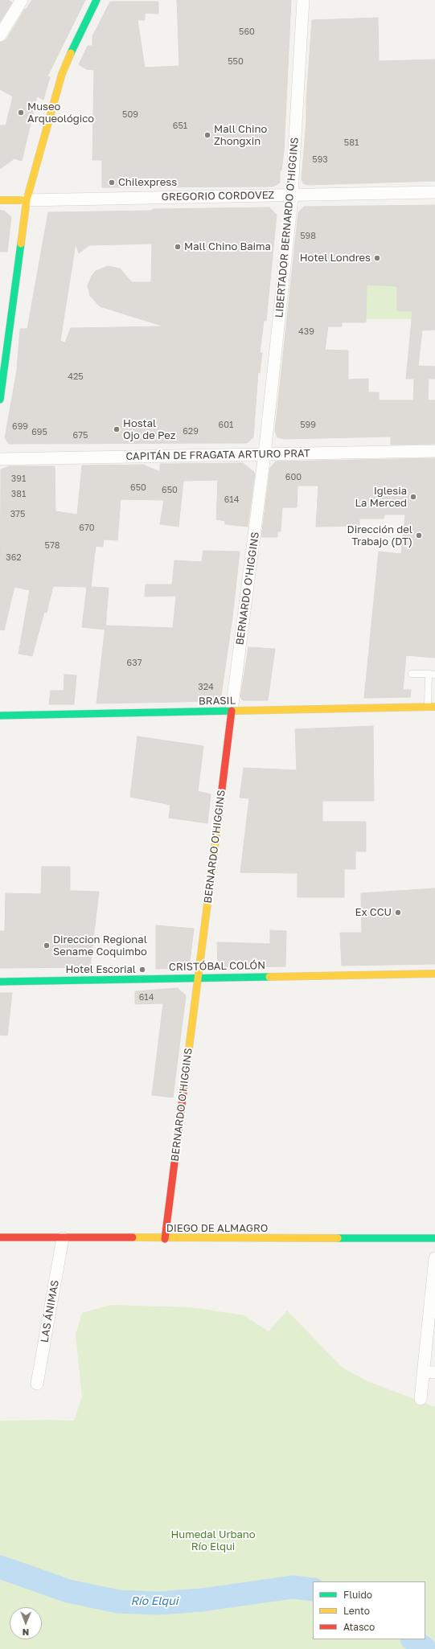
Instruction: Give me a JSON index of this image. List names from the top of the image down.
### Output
{
  "streets": {
    "street": [
      "GREGORIO CORDOVEZ",
      "LIBERTADOR BERNARDO O'HIGGINS",
      "CAPITÁN DE FRAGATA ARTURO PRAT",
      "BERNARDO O'HIGGINS",
      "BRASIL",
      "CRISTÓBAL COLÓN",
      "DIEGO DE ALMAGRO",
      "LAS ÁNIMAS"
    ]
  },
  "crossings": [
    ["GREGORIO CORDOVEZ", "LIBERTADOR BERNARDO O'HIGGINS"],
    ["LIBERTADOR BERNARDO O'HIGGINS", "CAPITÁN DE FRAGATA ARTURO PRAT"],
    ["LIBERTADOR BERNARDO O'HIGGINS", "BERNARDO O'HIGGINS"],
    ["CAPITÁN DE FRAGATA ARTURO PRAT", "BERNARDO O'HIGGINS"],
    ["BERNARDO O'HIGGINS", "BRASIL"],
    ["BERNARDO O'HIGGINS", "CRISTÓBAL COLÓN"],
    ["BERNARDO O'HIGGINS", "DIEGO DE ALMAGRO"],
    ["DIEGO DE ALMAGRO", "LAS ÁNIMAS"]
  ],
  "water": ["Río Elqui"],
  "parks": ["Humedal Urbano Río Elqui"],
  "places": [
    "Museo Arqueológico",
    "Mall Chino Zhongxin",
    "Chilexpress",
    "Mall Chino Baima",
    "Hotel Londres",
    "Hostal Ojo de Pez",
    "Iglesia La Merced",
    "Dirección del Trabajo (DT)",
    "Ex CCU",
    "Direccion Regional Sename Coquimbo",
    "Hotel Escorial"
  ],
  "house_numbers": [
    "560",
    "550",
    "509",
    "651",
    "581",
    "593",
    "598",
    "439",
    "425",
    "601",
    "599",
    "699",
    "629",
    "695",
    "675",
    "600",
    "391",
    "650",
    "650",
    "381",
    "614",
    "375",
    "670",
    "578",
    "362",
    "637",
    "324",
    "614"
  ],
  "legend": ["Fluido", "Lento", "Atasco"],
  "north": "bottom"
}
